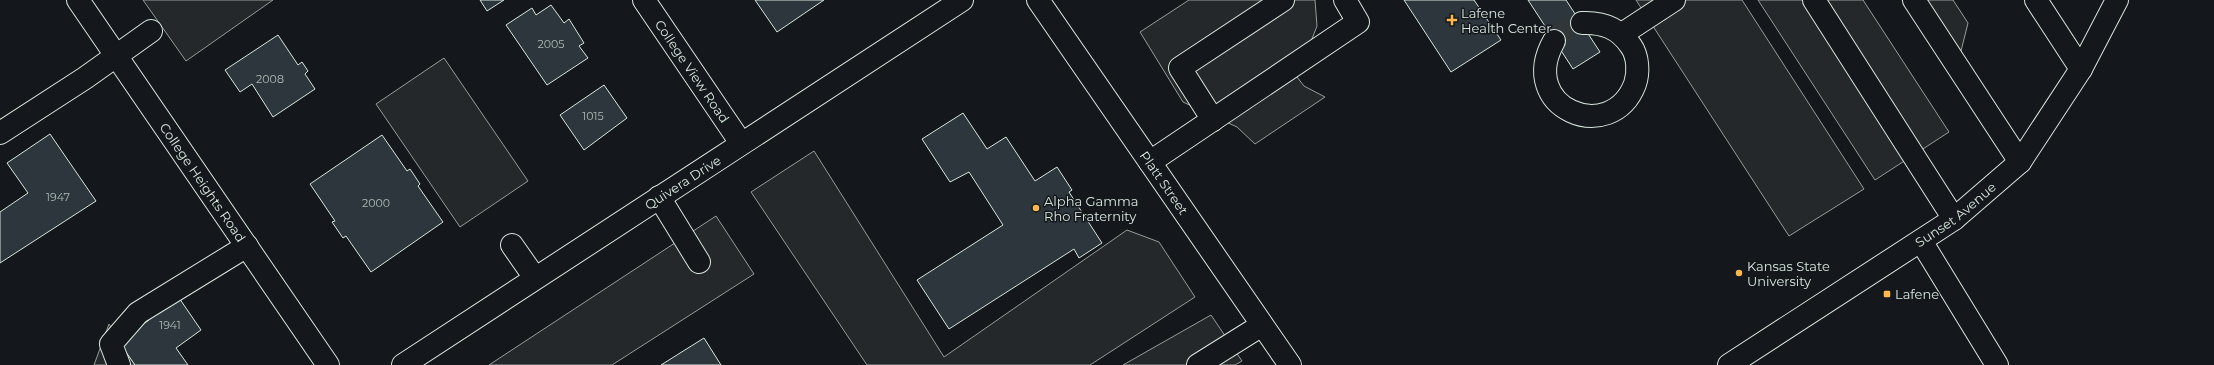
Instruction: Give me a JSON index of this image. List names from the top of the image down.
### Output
{
  "streets": {
    "street": [
      "College View Road",
      "Quivera Drive",
      "College Heights Road",
      "Platt Street",
      "Sunset Avenue"
    ]
  },
  "crossings": [
    ["College View Road", "Quivera Drive"]
  ],
  "places": {
    "health": ["Lafene Health Center"],
    "other": ["Alpha Gamma Rho Fraternity", "Kansas State University"],
    "transit": ["Lafene"]
  },
  "house_numbers": [
    "2005",
    "2008",
    "1015",
    "1947",
    "2000",
    "1941"
  ]
}
